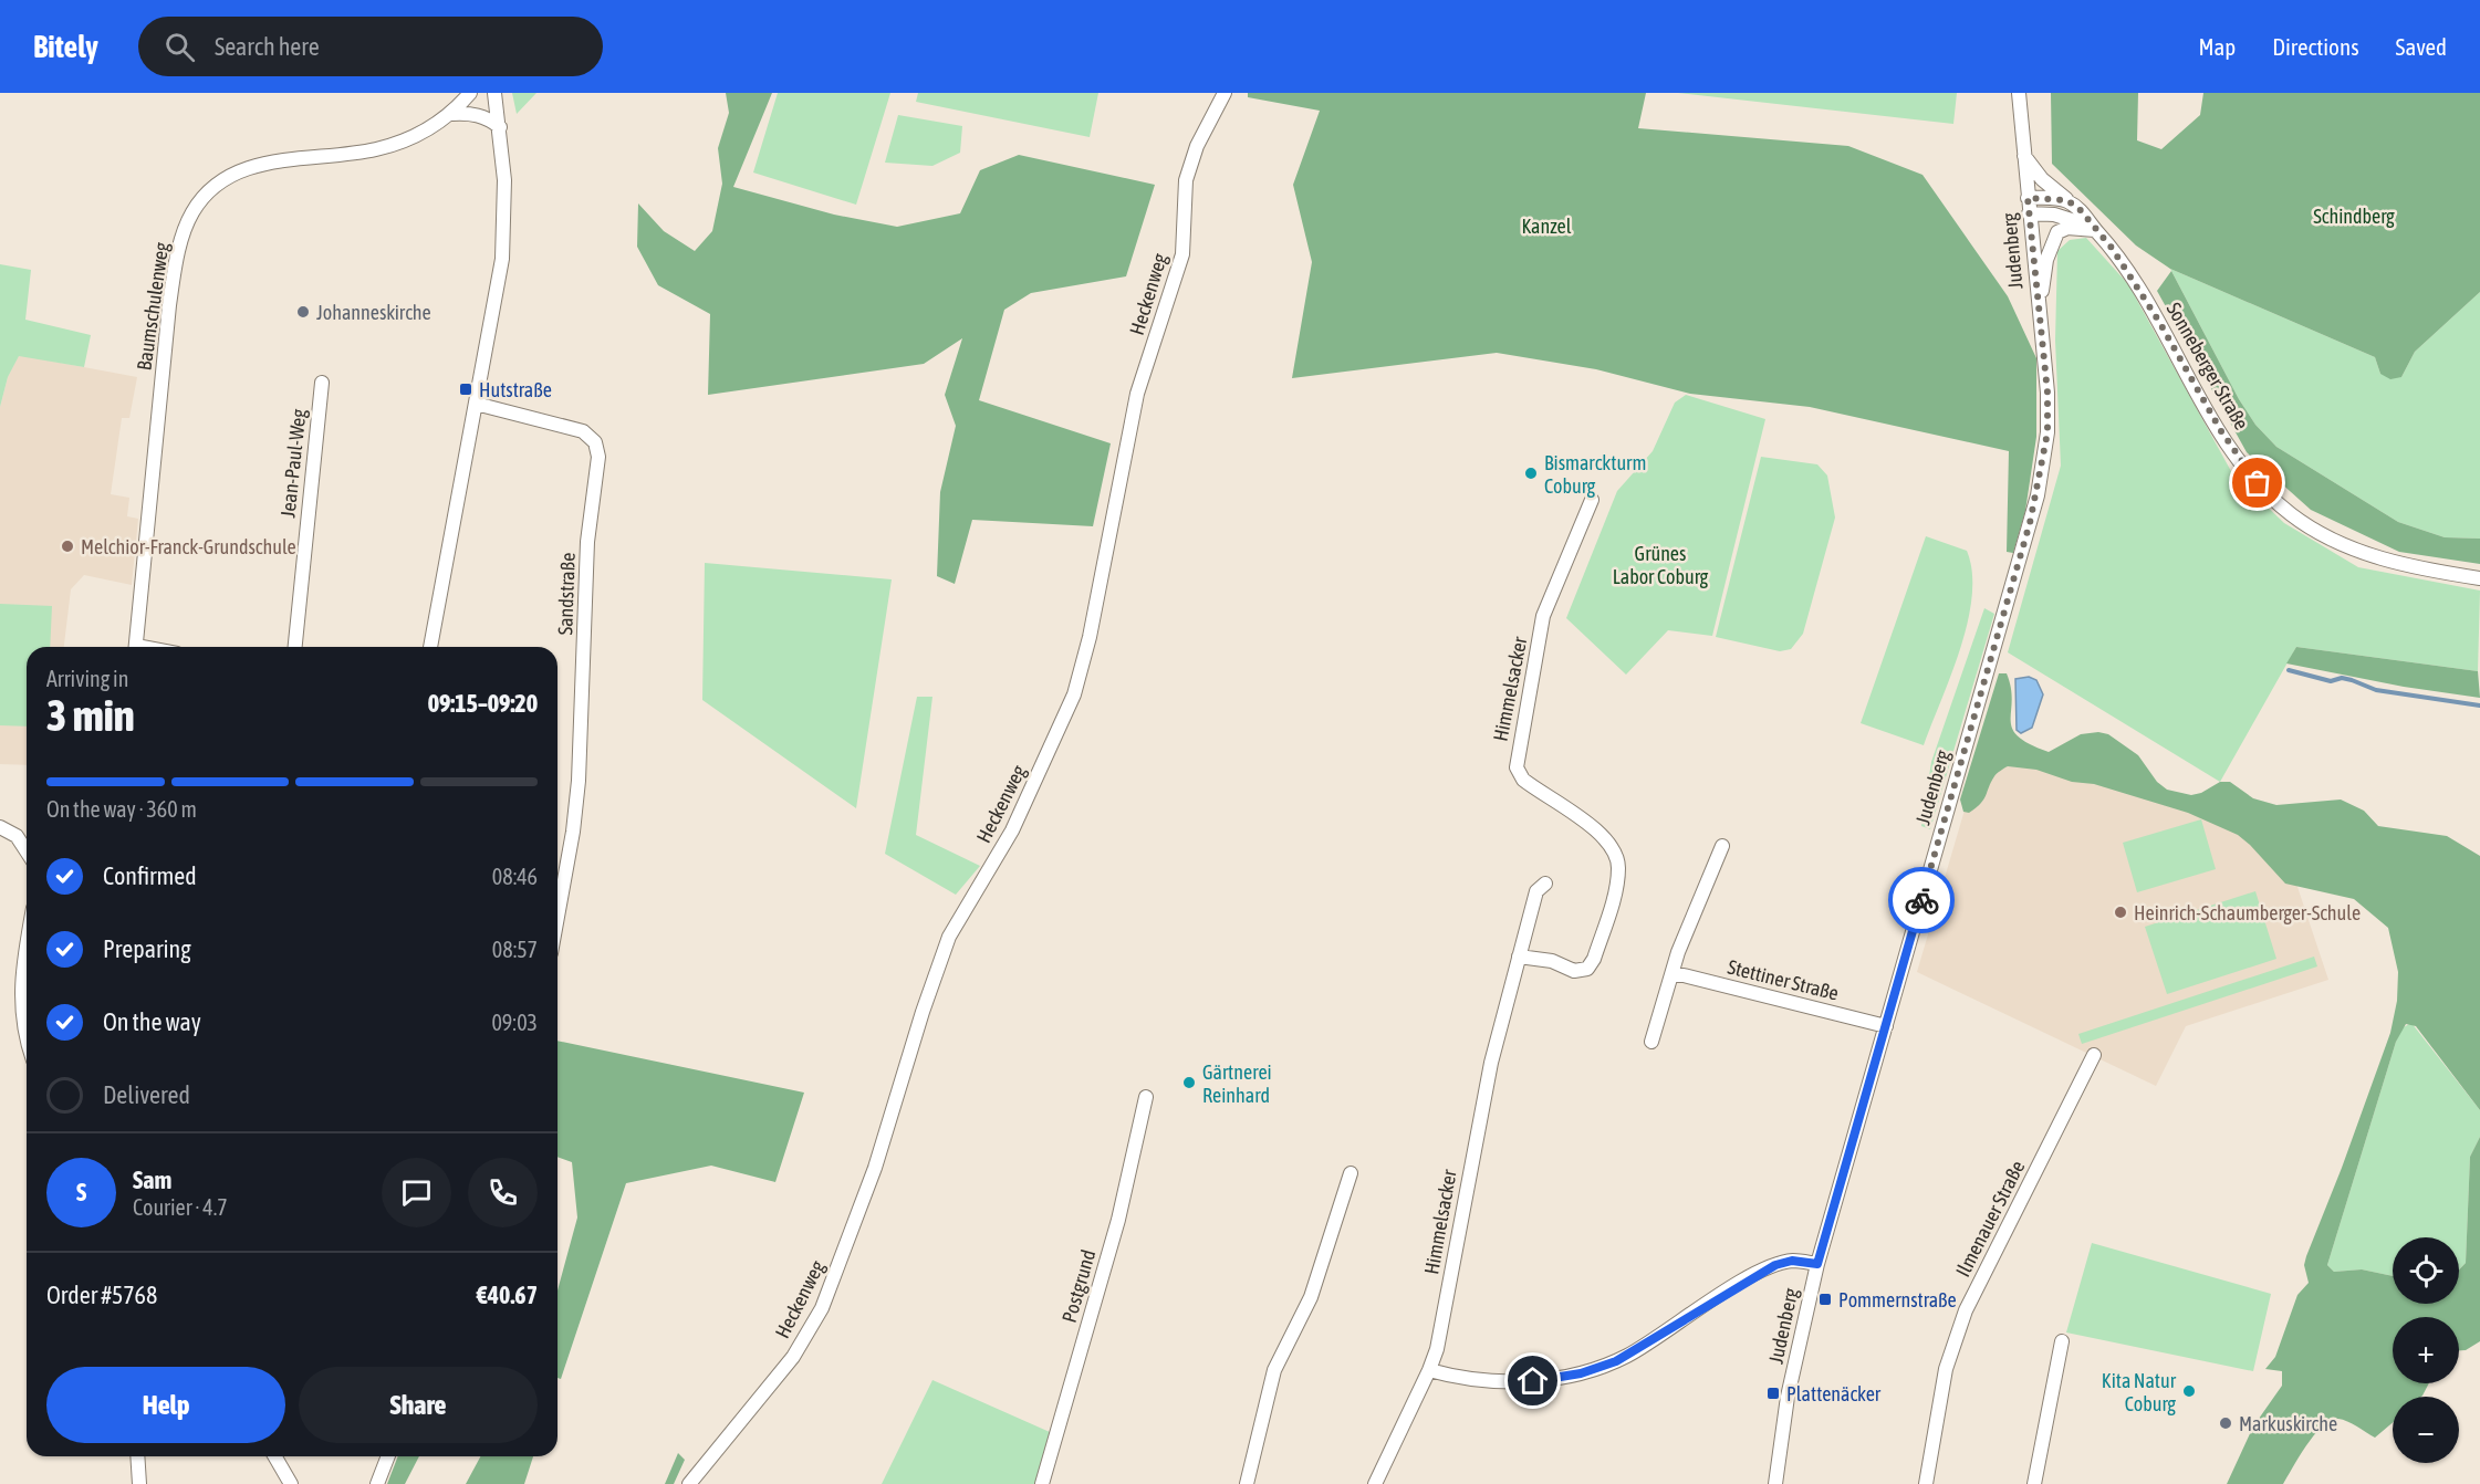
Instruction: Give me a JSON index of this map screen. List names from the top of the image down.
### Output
{
  "streets": {
    "street": [
      "Judenberg",
      "Heckenweg",
      "Baumschulenweg",
      "Sonneberger Straße",
      "Jean-Paul-Weg",
      "Sandstraße",
      "Himmelsacker",
      "Stettiner Straße",
      "Ilmenauer Straße",
      "Postgrund"
    ]
  },
  "crossings": [
    ["Judenberg", "Sonneberger Straße"],
    ["Judenberg", "Stettiner Straße"]
  ],
  "parks": ["Schindberg", "Kanzel", "Grünes Labor Coburg"],
  "places": {
    "other": [
      "Johanneskirche",
      "Bismarckturm Coburg",
      "Melchior-Franck-Grundschule",
      "Heinrich-Schaumberger-Schule",
      "Gärtnerei Reinhard",
      "Kita Natur Coburg",
      "Markuskirche"
    ],
    "transit": ["Hutstraße", "Pommernstraße", "Plattenäcker"]
  },
  "page": {
    "header": "Bitely",
    "search": "Search here",
    "nav": ["Map", "Directions", "Saved"],
    "heading": ["3 min", "Arriving in", "09:15–09:20"],
    "panel": [
      "Sam",
      "Courier · 4.7",
      "Order #5768",
      "€40.67"
    ],
    "bar": "On the way · 360 m",
    "list": [
      ["Confirmed", "08:46"],
      ["Preparing", "08:57"],
      ["On the way", "09:03"],
      "Delivered"
    ],
    "round": "S",
    "map_buttons": ["+", "−"],
    "buttons": ["Help", "Share"]
  }
}
